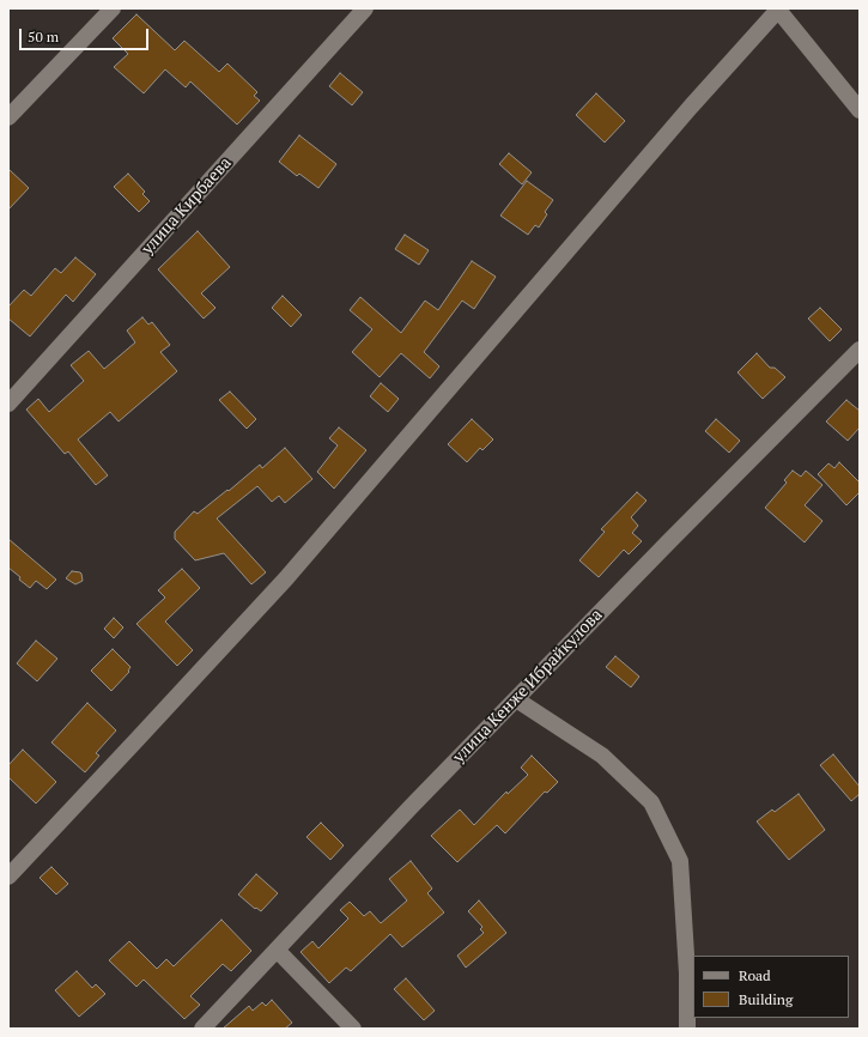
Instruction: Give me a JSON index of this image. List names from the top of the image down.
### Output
{
  "streets": {
    "street": ["улица Кирбаева", "улица Кенже Ибрайкулова"]
  },
  "legend": ["Road", "Building"],
  "scale_bar": "50 m"
}
